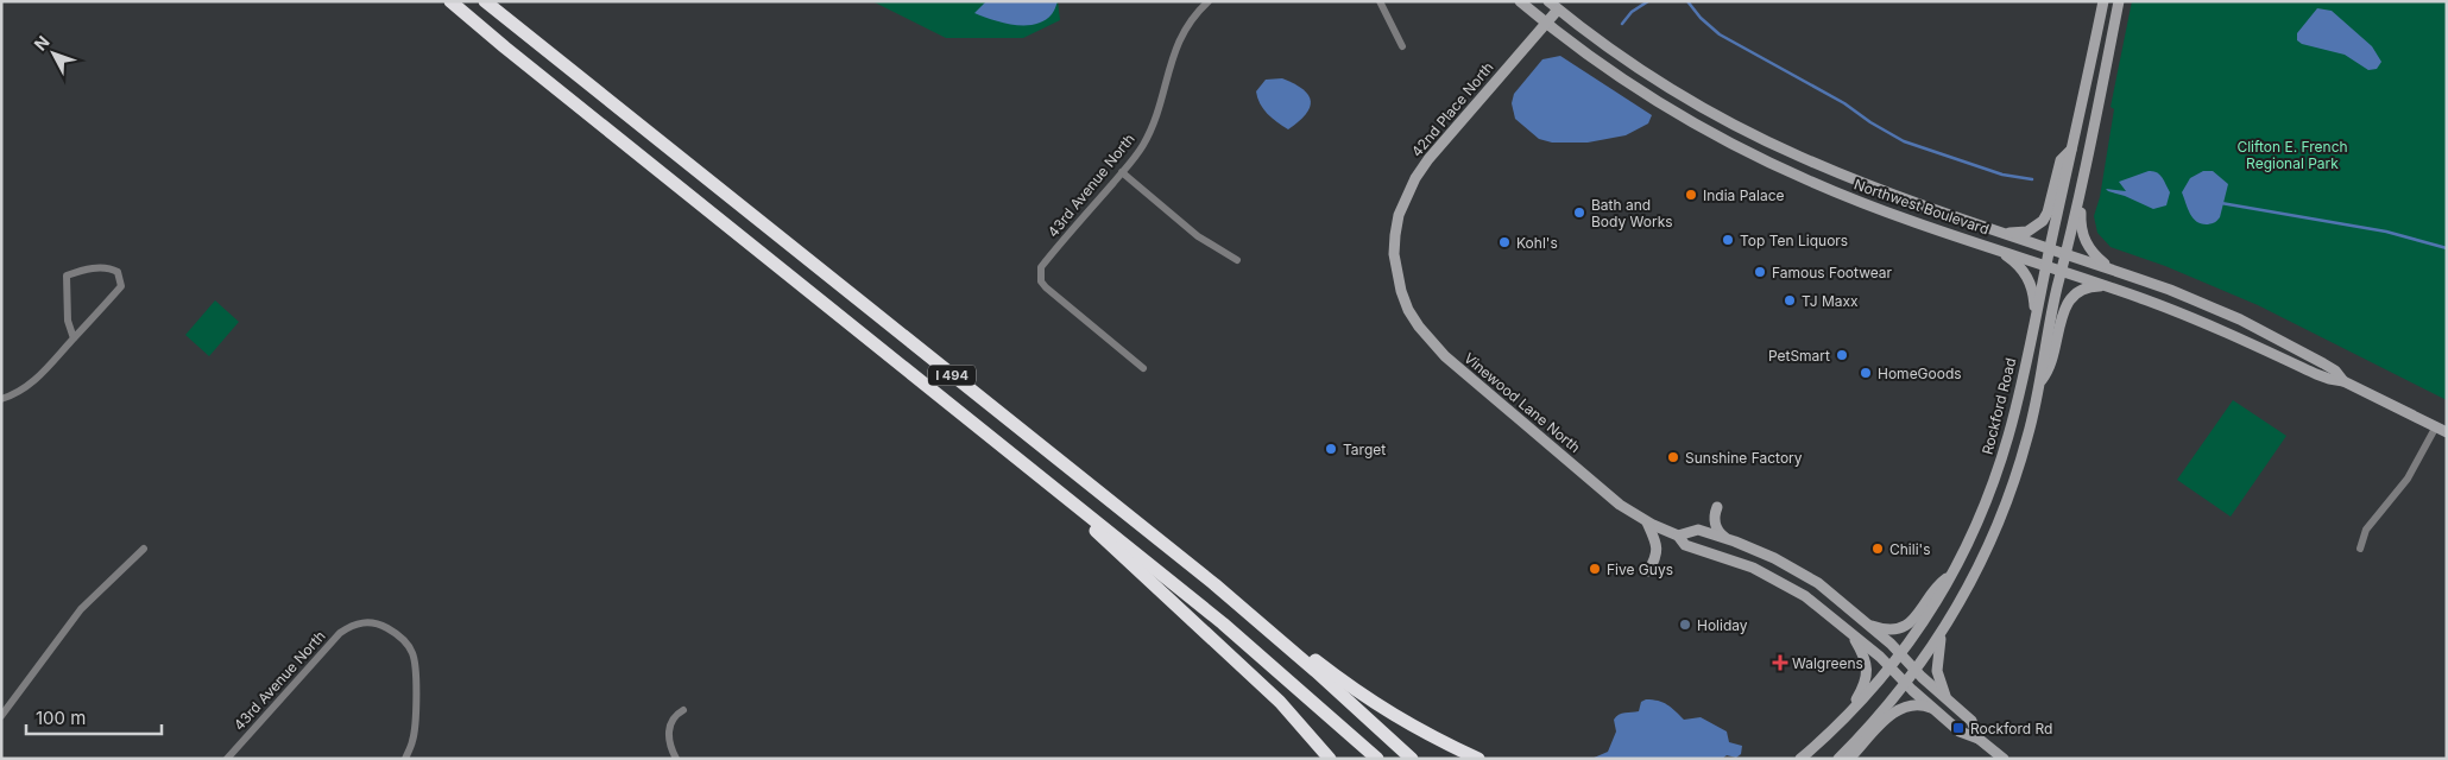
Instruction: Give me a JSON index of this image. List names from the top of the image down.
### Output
{
  "streets": {
    "highway": ["I 494"],
    "main road": [
      "42nd Place North",
      "Northwest Boulevard",
      "Vinewood Lane North",
      "Rockford Road"
    ],
    "street": ["43rd Avenue North"]
  },
  "crossings": [
    ["42nd Place North", "Northwest Boulevard"],
    ["42nd Place North", "Vinewood Lane North"],
    ["Northwest Boulevard", "Rockford Road"],
    ["Vinewood Lane North", "Rockford Road"]
  ],
  "parks": ["Clifton E. French Regional Park"],
  "places": {
    "other": [
      "India Palace",
      "Bath and Body Works",
      "Top Ten Liquors",
      "Kohl's",
      "Famous Footwear",
      "TJ Maxx",
      "PetSmart",
      "HomeGoods",
      "Target",
      "Sunshine Factory",
      "Chili's",
      "Five Guys",
      "Holiday"
    ],
    "health": ["Walgreens"],
    "transit": ["Rockford Rd"]
  },
  "scale_bar": "100 m",
  "north": "top left"
}
